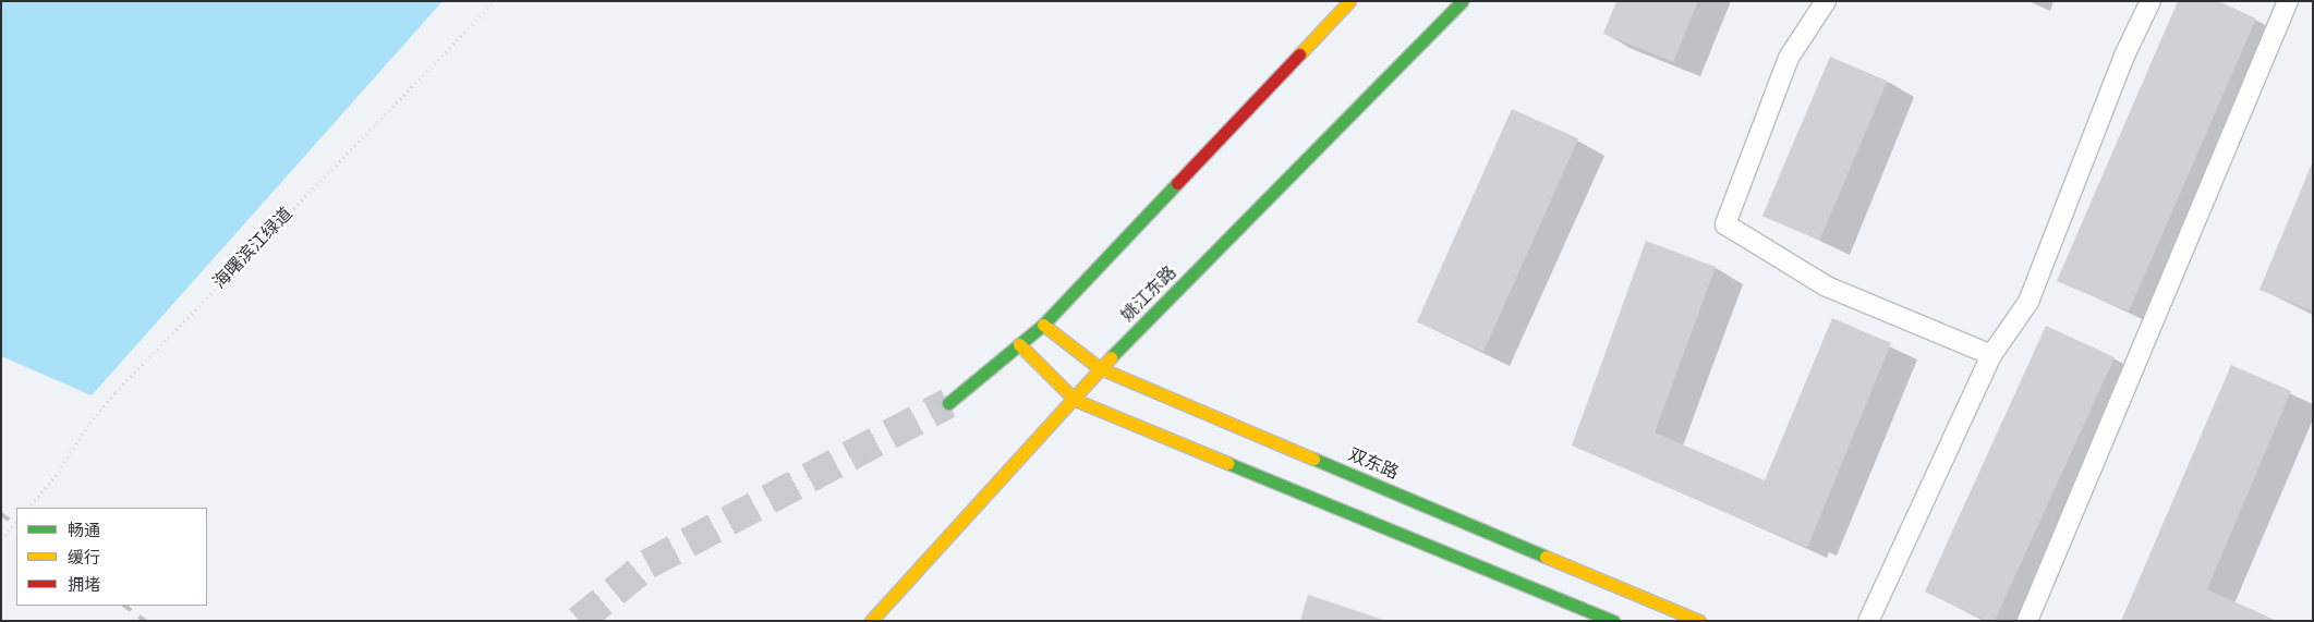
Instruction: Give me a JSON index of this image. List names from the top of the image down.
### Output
{
  "streets": {
    "main road": ["姚江东路", "双东路"],
    "path": ["海曙滨江绿道"]
  },
  "crossings": [
    ["姚江东路", "双东路"]
  ],
  "legend": ["畅通", "缓行", "拥堵"]
}
